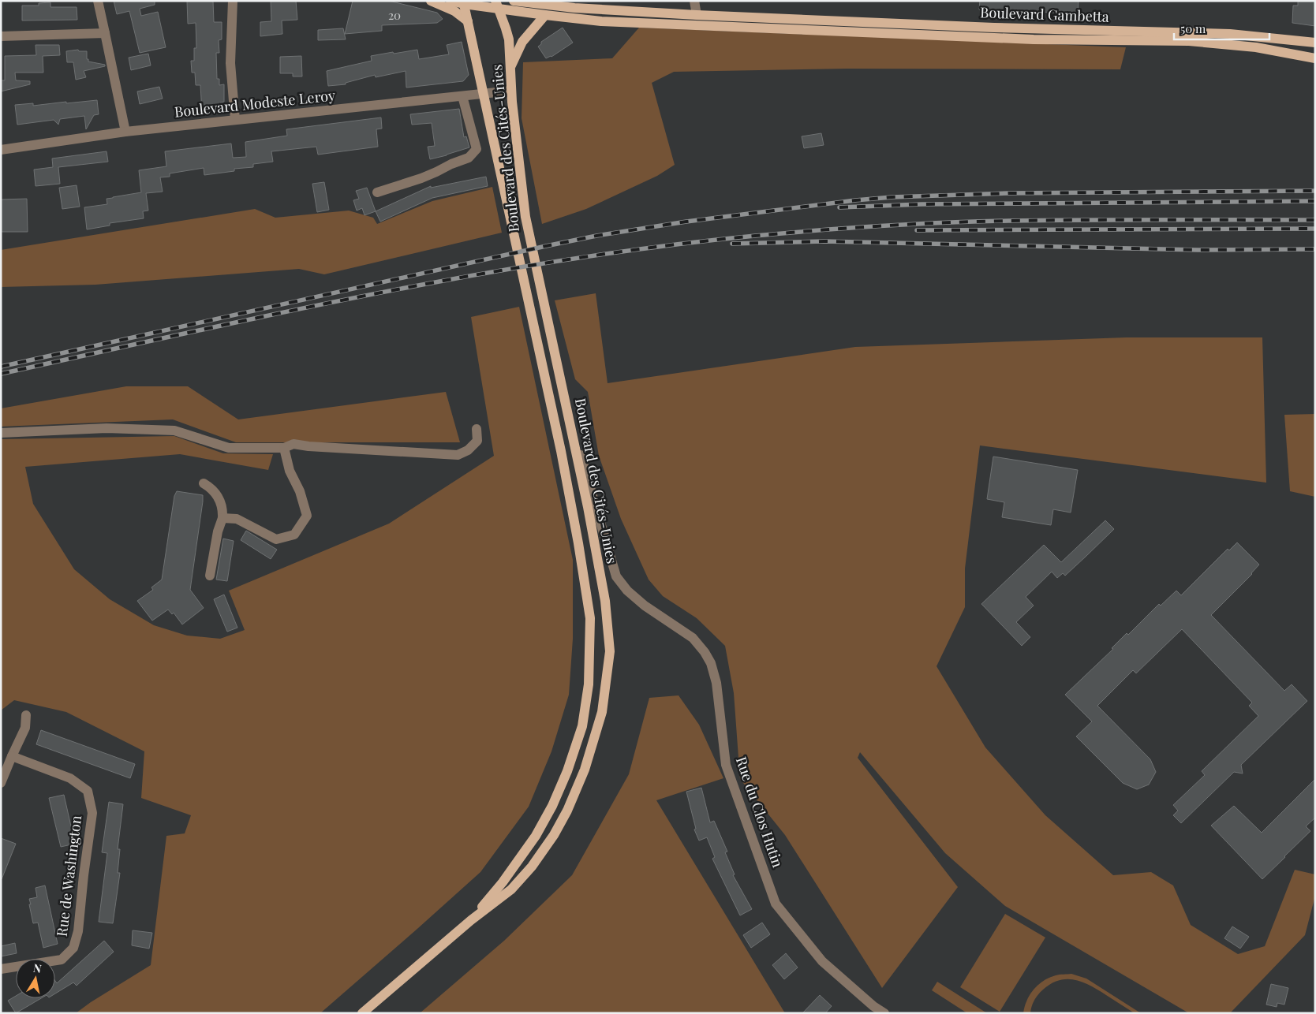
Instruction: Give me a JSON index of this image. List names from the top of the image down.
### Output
{
  "streets": {
    "main road": ["Boulevard Gambetta", "Boulevard des Cités-Unies"],
    "street": ["Boulevard Modeste Leroy", "Rue du Clos Hutin", "Rue de Washington"]
  },
  "crossings": [
    ["Boulevard Modeste Leroy", "Boulevard des Cités-Unies"],
    ["Boulevard des Cités-Unies", "Rue du Clos Hutin"]
  ],
  "house_numbers": ["20"],
  "scale_bar": "50 m",
  "north": "top"
}
